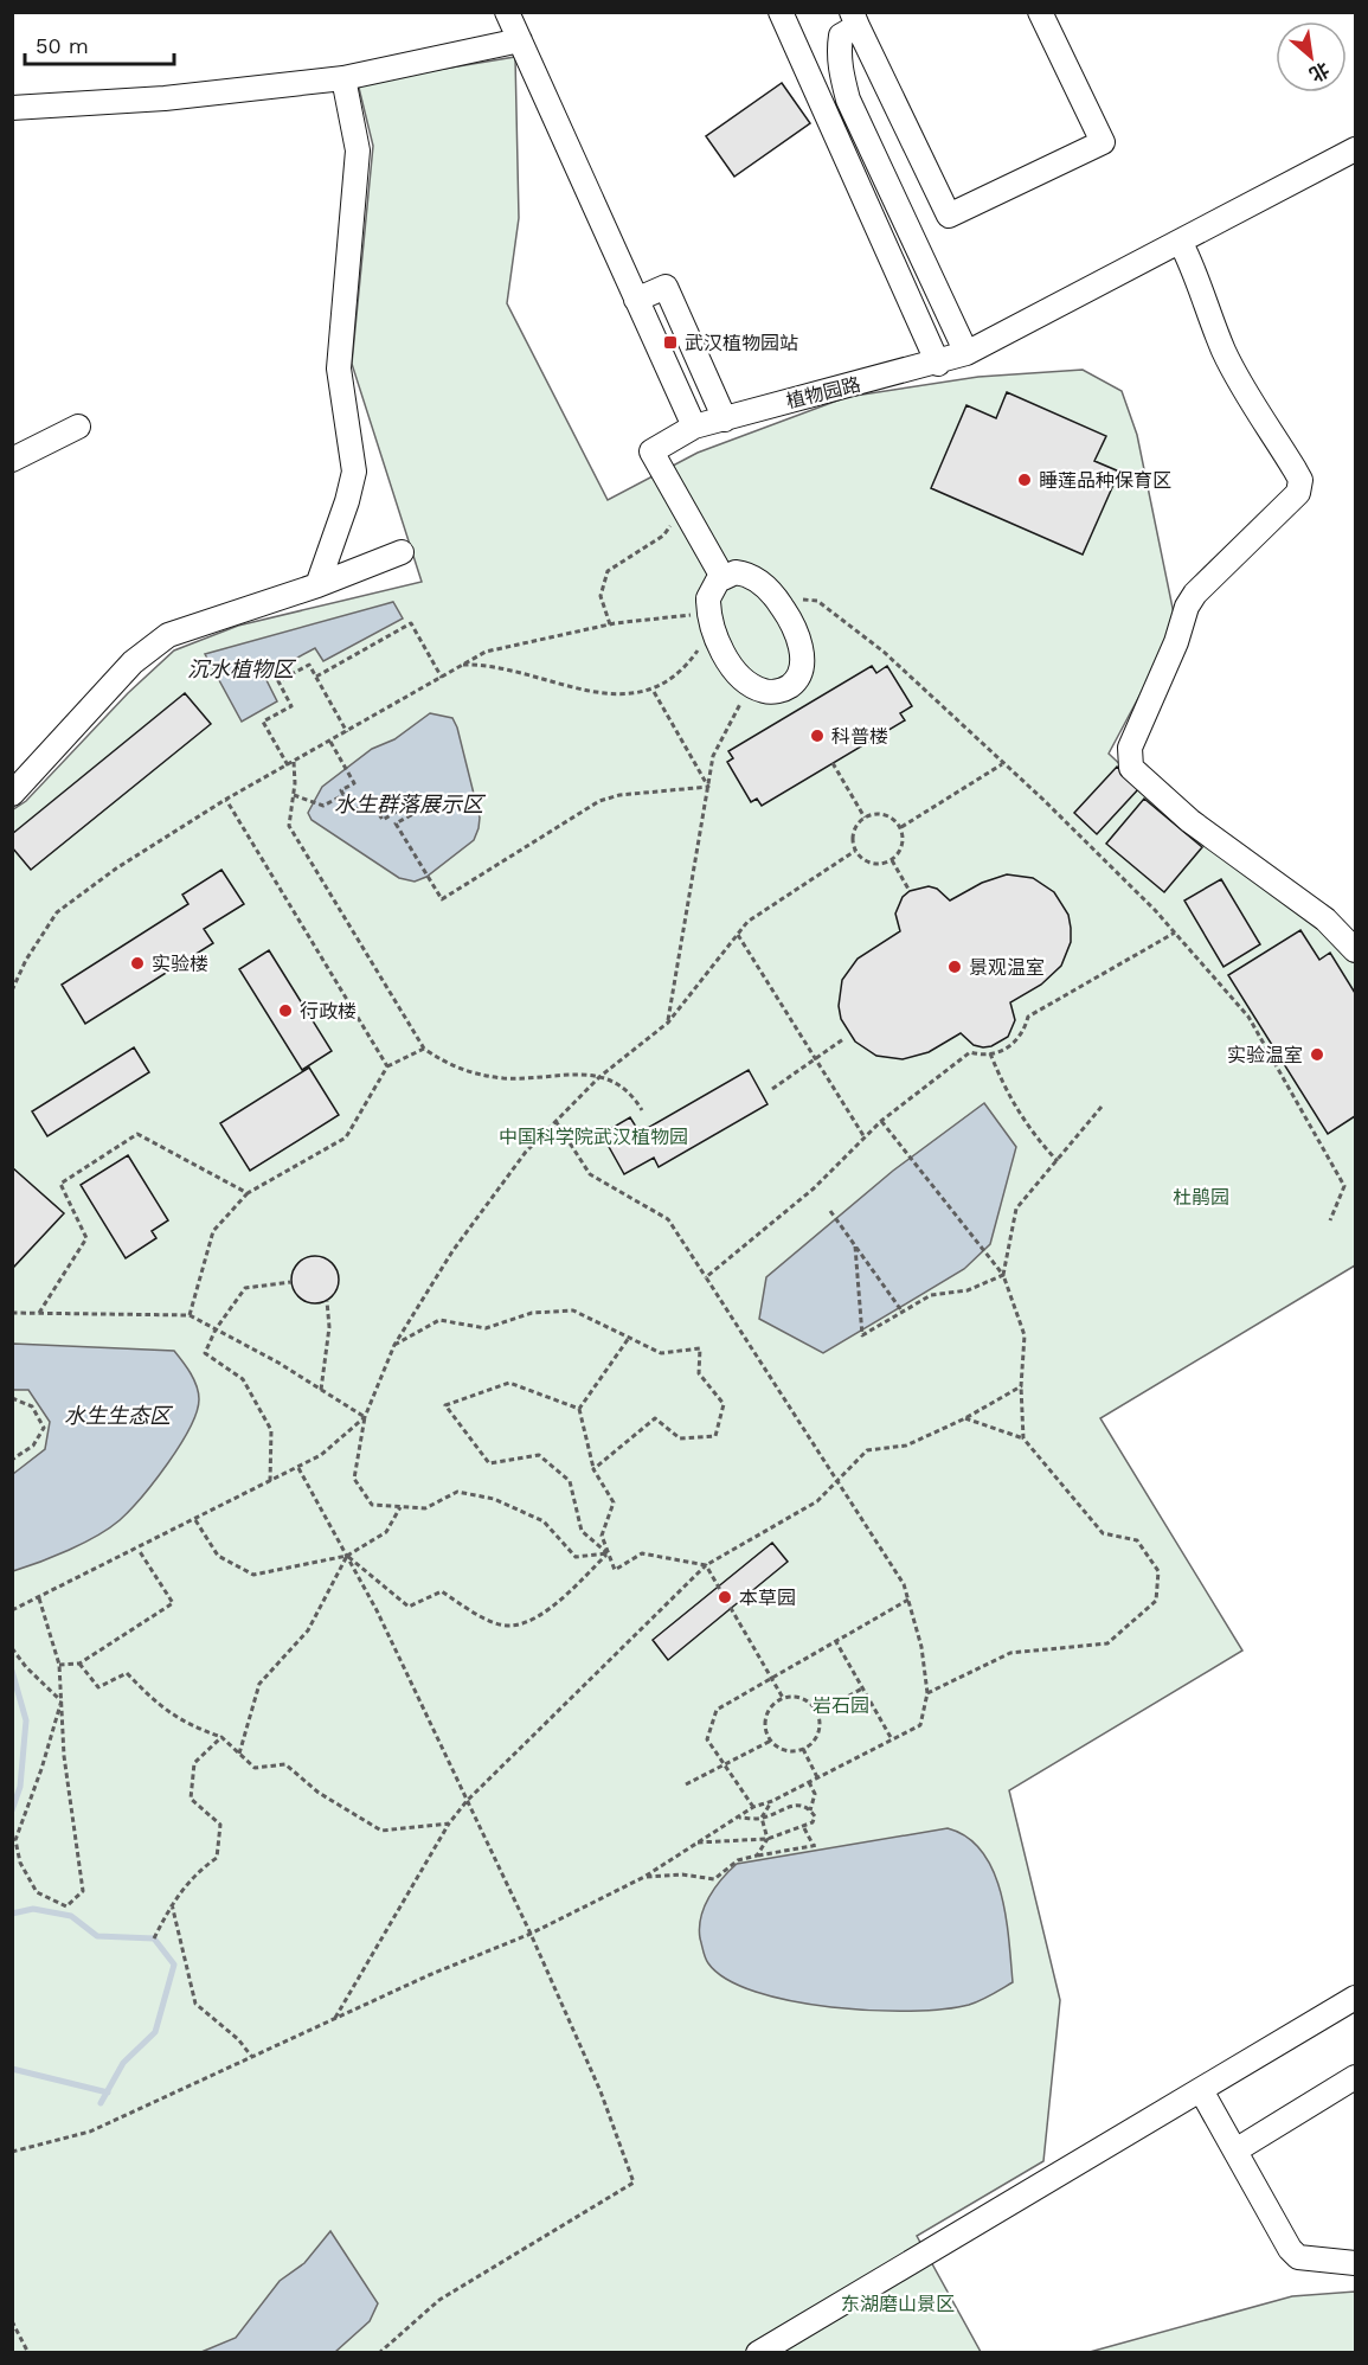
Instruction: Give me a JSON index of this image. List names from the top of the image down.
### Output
{
  "streets": {
    "street": ["植物园路"]
  },
  "water": ["沉水植物区", "水生群落展示区", "水生生态区"],
  "parks": [
    "中国科学院武汉植物园",
    "杜鹃园",
    "岩石园",
    "东湖磨山景区"
  ],
  "places": {
    "transit": ["武汉植物园站"],
    "other": [
      "睡莲品种保育区",
      "科普楼",
      "实验楼",
      "景观温室",
      "行政楼",
      "实验温室",
      "本草园"
    ]
  },
  "scale_bar": "50 m",
  "north": "bottom right"
}
